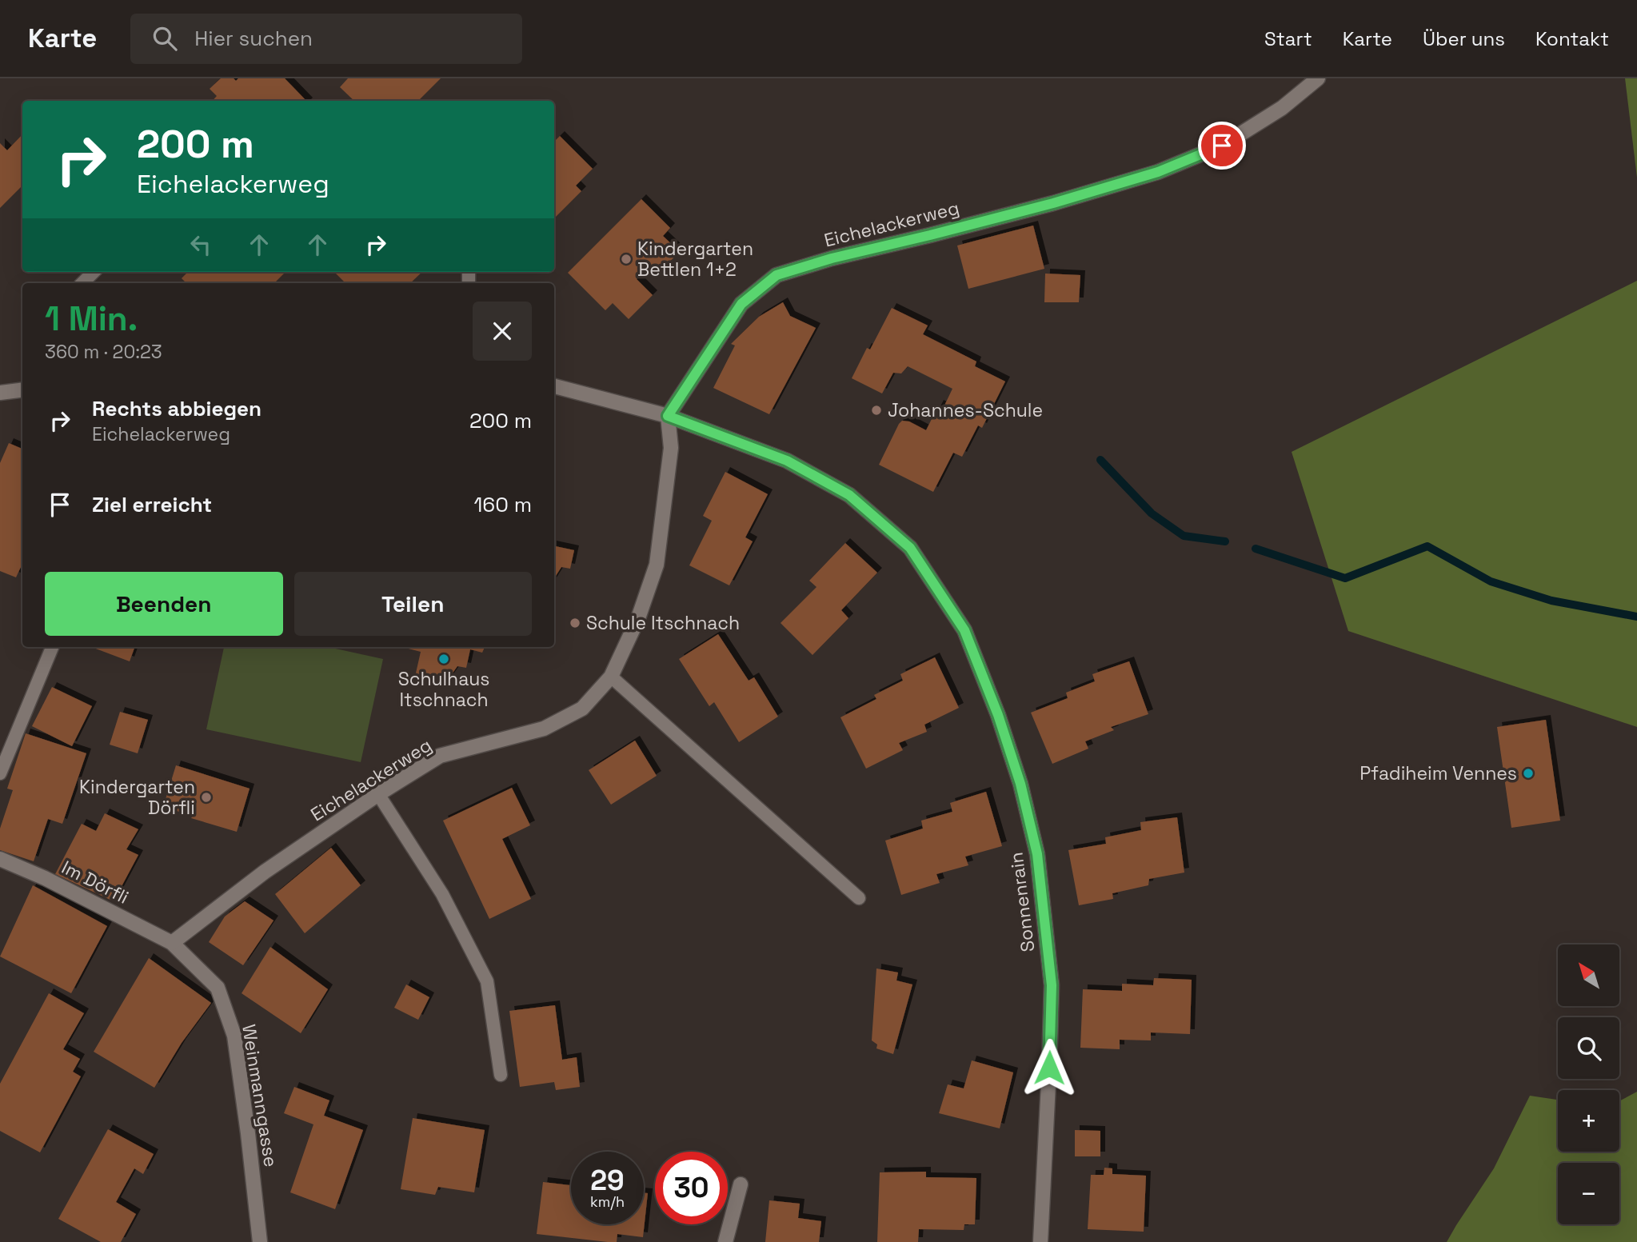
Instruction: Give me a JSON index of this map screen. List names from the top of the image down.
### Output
{
  "streets": {
    "street": [
      "Eichelackerweg",
      "Im Dörfli",
      "Sonnenrain",
      "Weinmanngasse"
    ]
  },
  "crossings": [
    ["Eichelackerweg", "Im Dörfli"],
    ["Eichelackerweg", "Sonnenrain"],
    ["Eichelackerweg", "Weinmanngasse"],
    ["Im Dörfli", "Weinmanngasse"]
  ],
  "places": [
    "Kindergarten Bettlen 1+2",
    "Johannes-Schule",
    "Schule Itschnach",
    "Schulhaus Itschnach",
    "Pfadiheim Vennes",
    "Kindergarten Dörfli"
  ],
  "north": "top left",
  "page": {
    "header": "Karte",
    "search": "Hier suchen",
    "nav": [
      "Start",
      "Karte",
      "Über uns",
      "Kontakt"
    ],
    "turn": ["200 m", "Eichelackerweg"],
    "heading": ["1 Min.", "360 m · 20:23"],
    "list": [
      {
        "name": "Rechts abbiegen",
        "note": "Eichelackerweg",
        "value": "200 m"
      },
      {
        "name": "Ziel erreicht",
        "value": "160 m"
      }
    ],
    "buttons": ["Beenden", "Teilen"],
    "map_buttons": ["+", "−"],
    "speed": "29 km/h",
    "limit": "30"
  }
}
